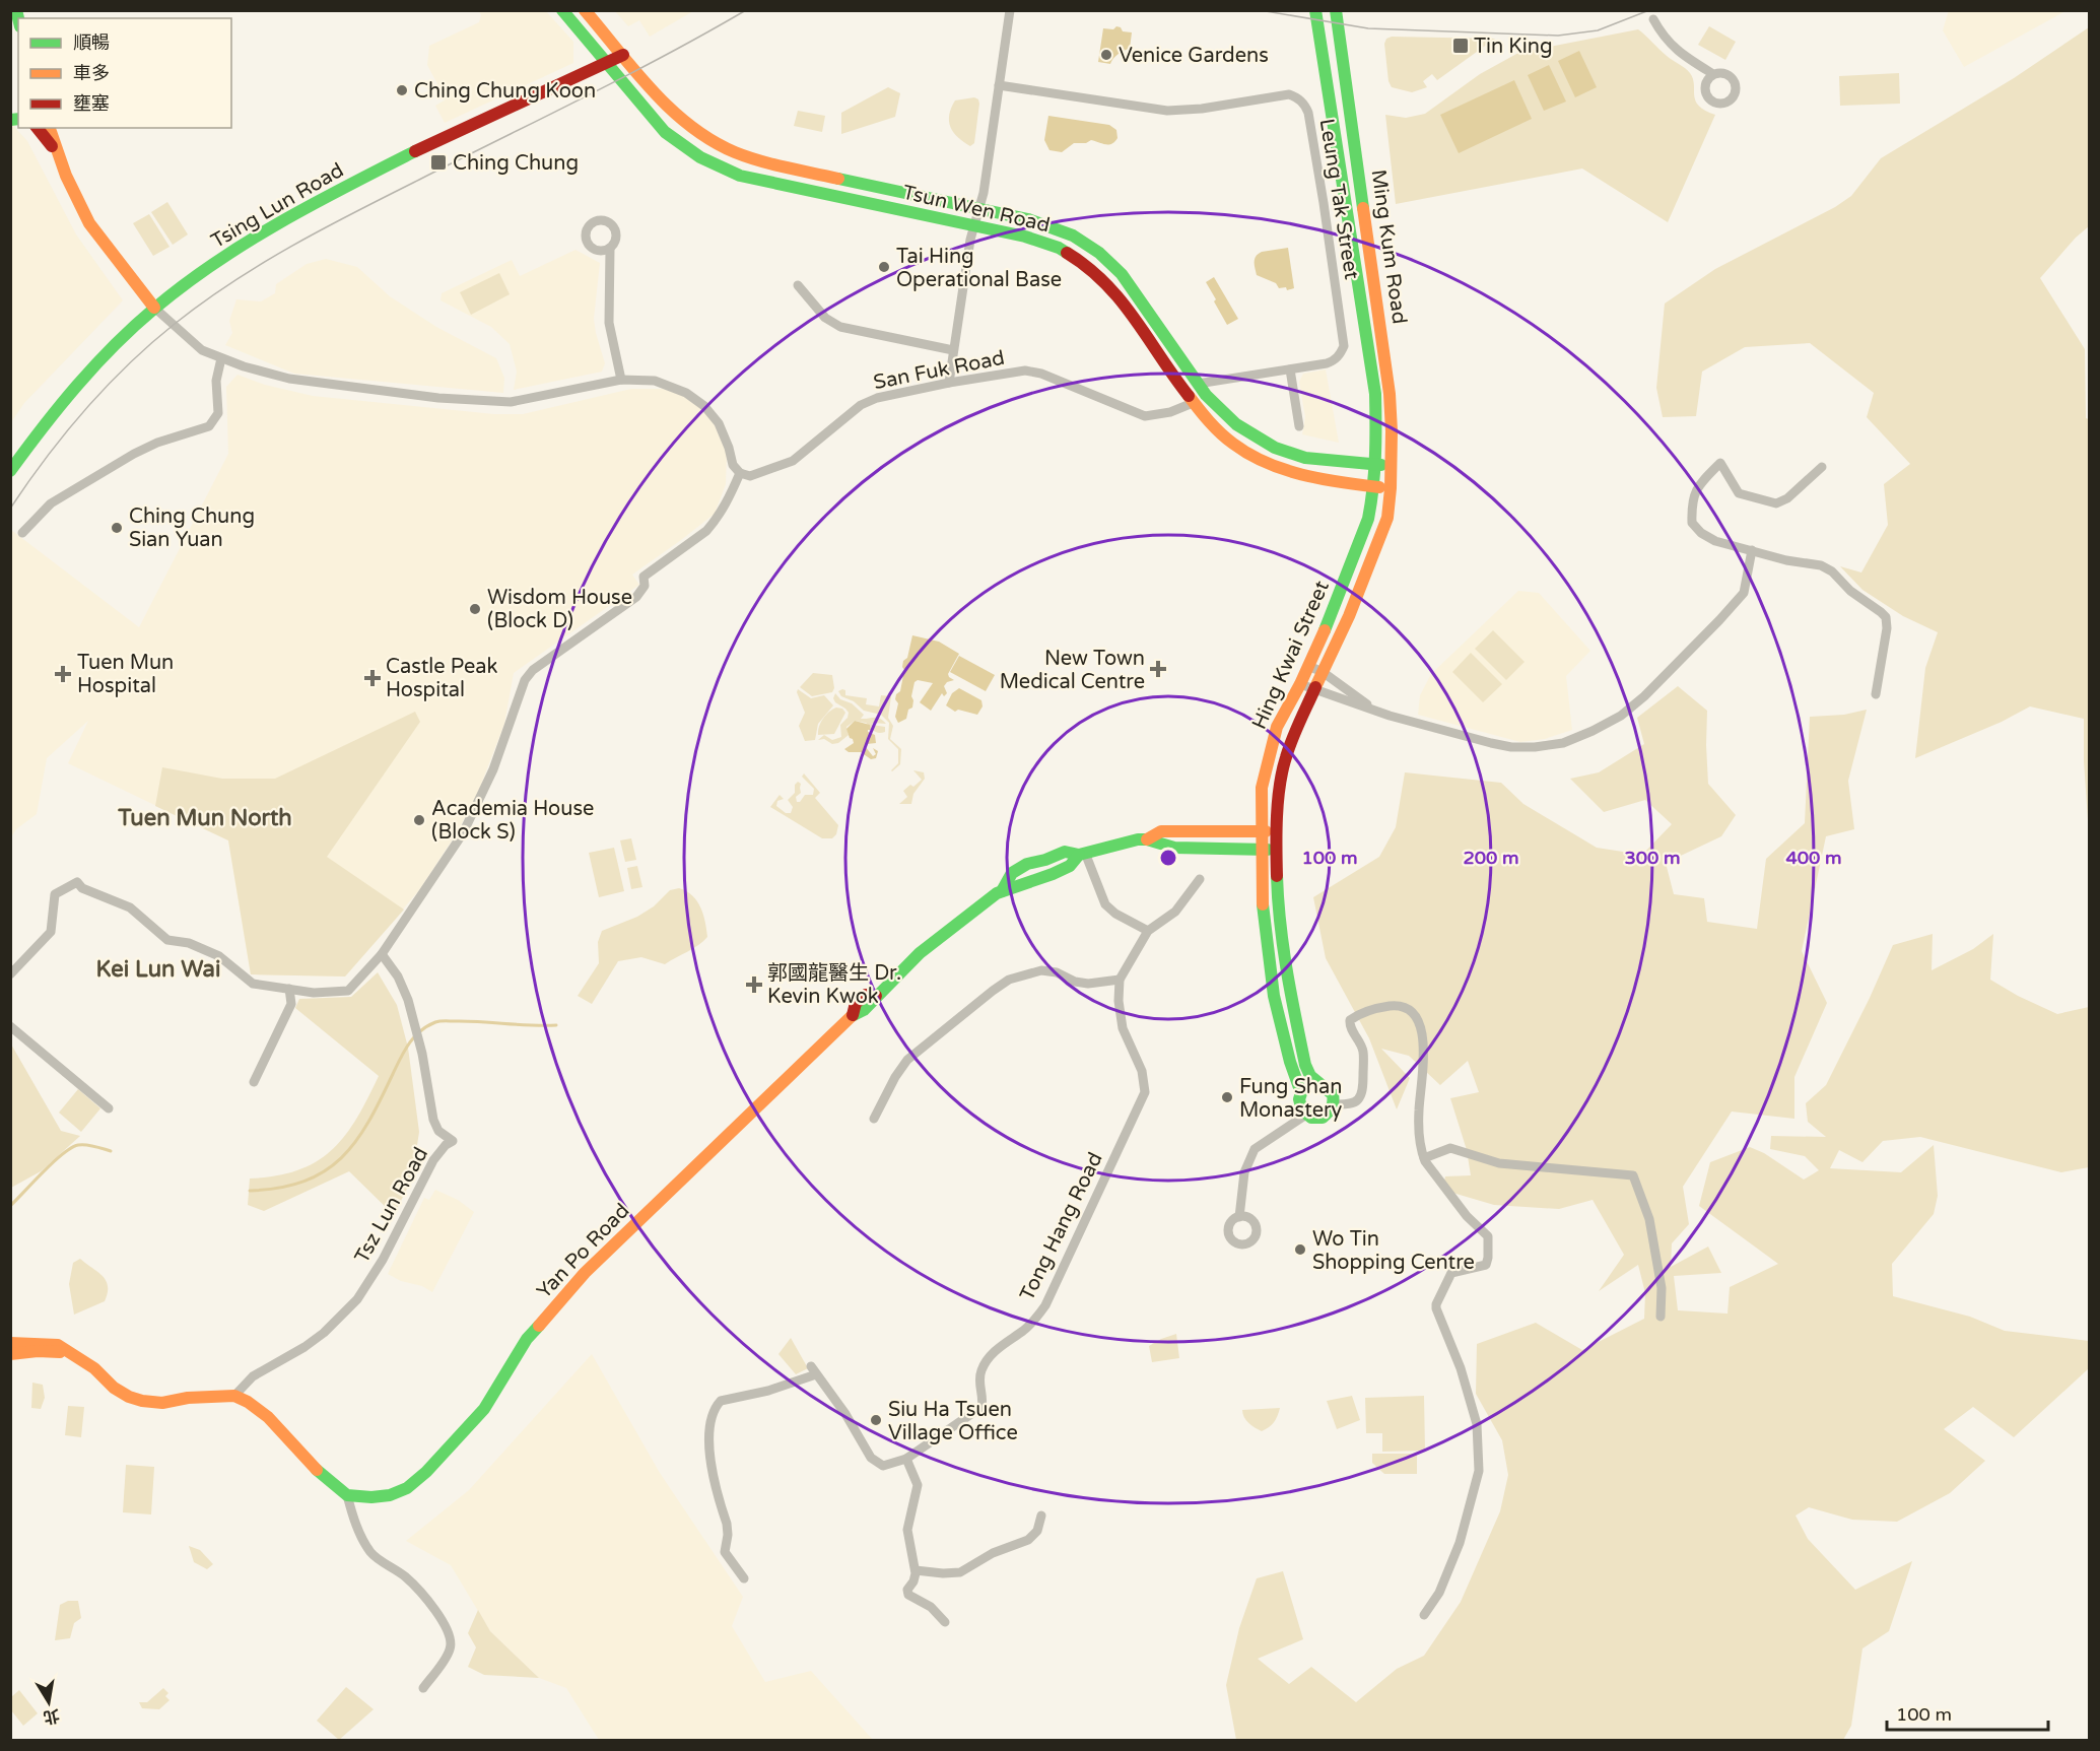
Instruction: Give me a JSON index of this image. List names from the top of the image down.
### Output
{
  "streets": {
    "street": [
      "Leung Tak Street",
      "Tsing Lun Road",
      "Tsun Wen Road",
      "Ming Kum Road",
      "San Fuk Road",
      "Hing Kwai Street",
      "Tsz Lun Road",
      "Tong Hang Road",
      "Yan Po Road"
    ]
  },
  "crossings": [
    ["Leung Tak Street", "Tsun Wen Road"],
    ["Tsing Lun Road", "Tsun Wen Road"],
    ["Tsun Wen Road", "Ming Kum Road"],
    ["Tsun Wen Road", "San Fuk Road"],
    ["Tsun Wen Road", "Hing Kwai Street"],
    ["Ming Kum Road", "Hing Kwai Street"],
    ["Hing Kwai Street", "Yan Po Road"]
  ],
  "districts": ["Tuen Mun North", "Kei Lun Wai"],
  "places": {
    "transit": ["Tin King", "Ching Chung"],
    "other": [
      "Venice Gardens",
      "Ching Chung Koon",
      "Tai Hing Operational Base",
      "Ching Chung Sian Yuan",
      "Wisdom House (Block D)",
      "Academia House (Block S)",
      "Fung Shan Monastery",
      "Wo Tin Shopping Centre",
      "Siu Ha Tsuen Village Office"
    ],
    "health": [
      "New Town Medical Centre",
      "Tuen Mun Hospital",
      "Castle Peak Hospital",
      "郭國龍醫生 Dr. Kevin Kwok"
    ]
  },
  "legend": ["順暢", "車多", "壅塞"],
  "scale_bar": "100 m",
  "north": "bottom",
  "rings": [
    "100 m",
    "200 m",
    "300 m",
    "400 m"
  ]
}
